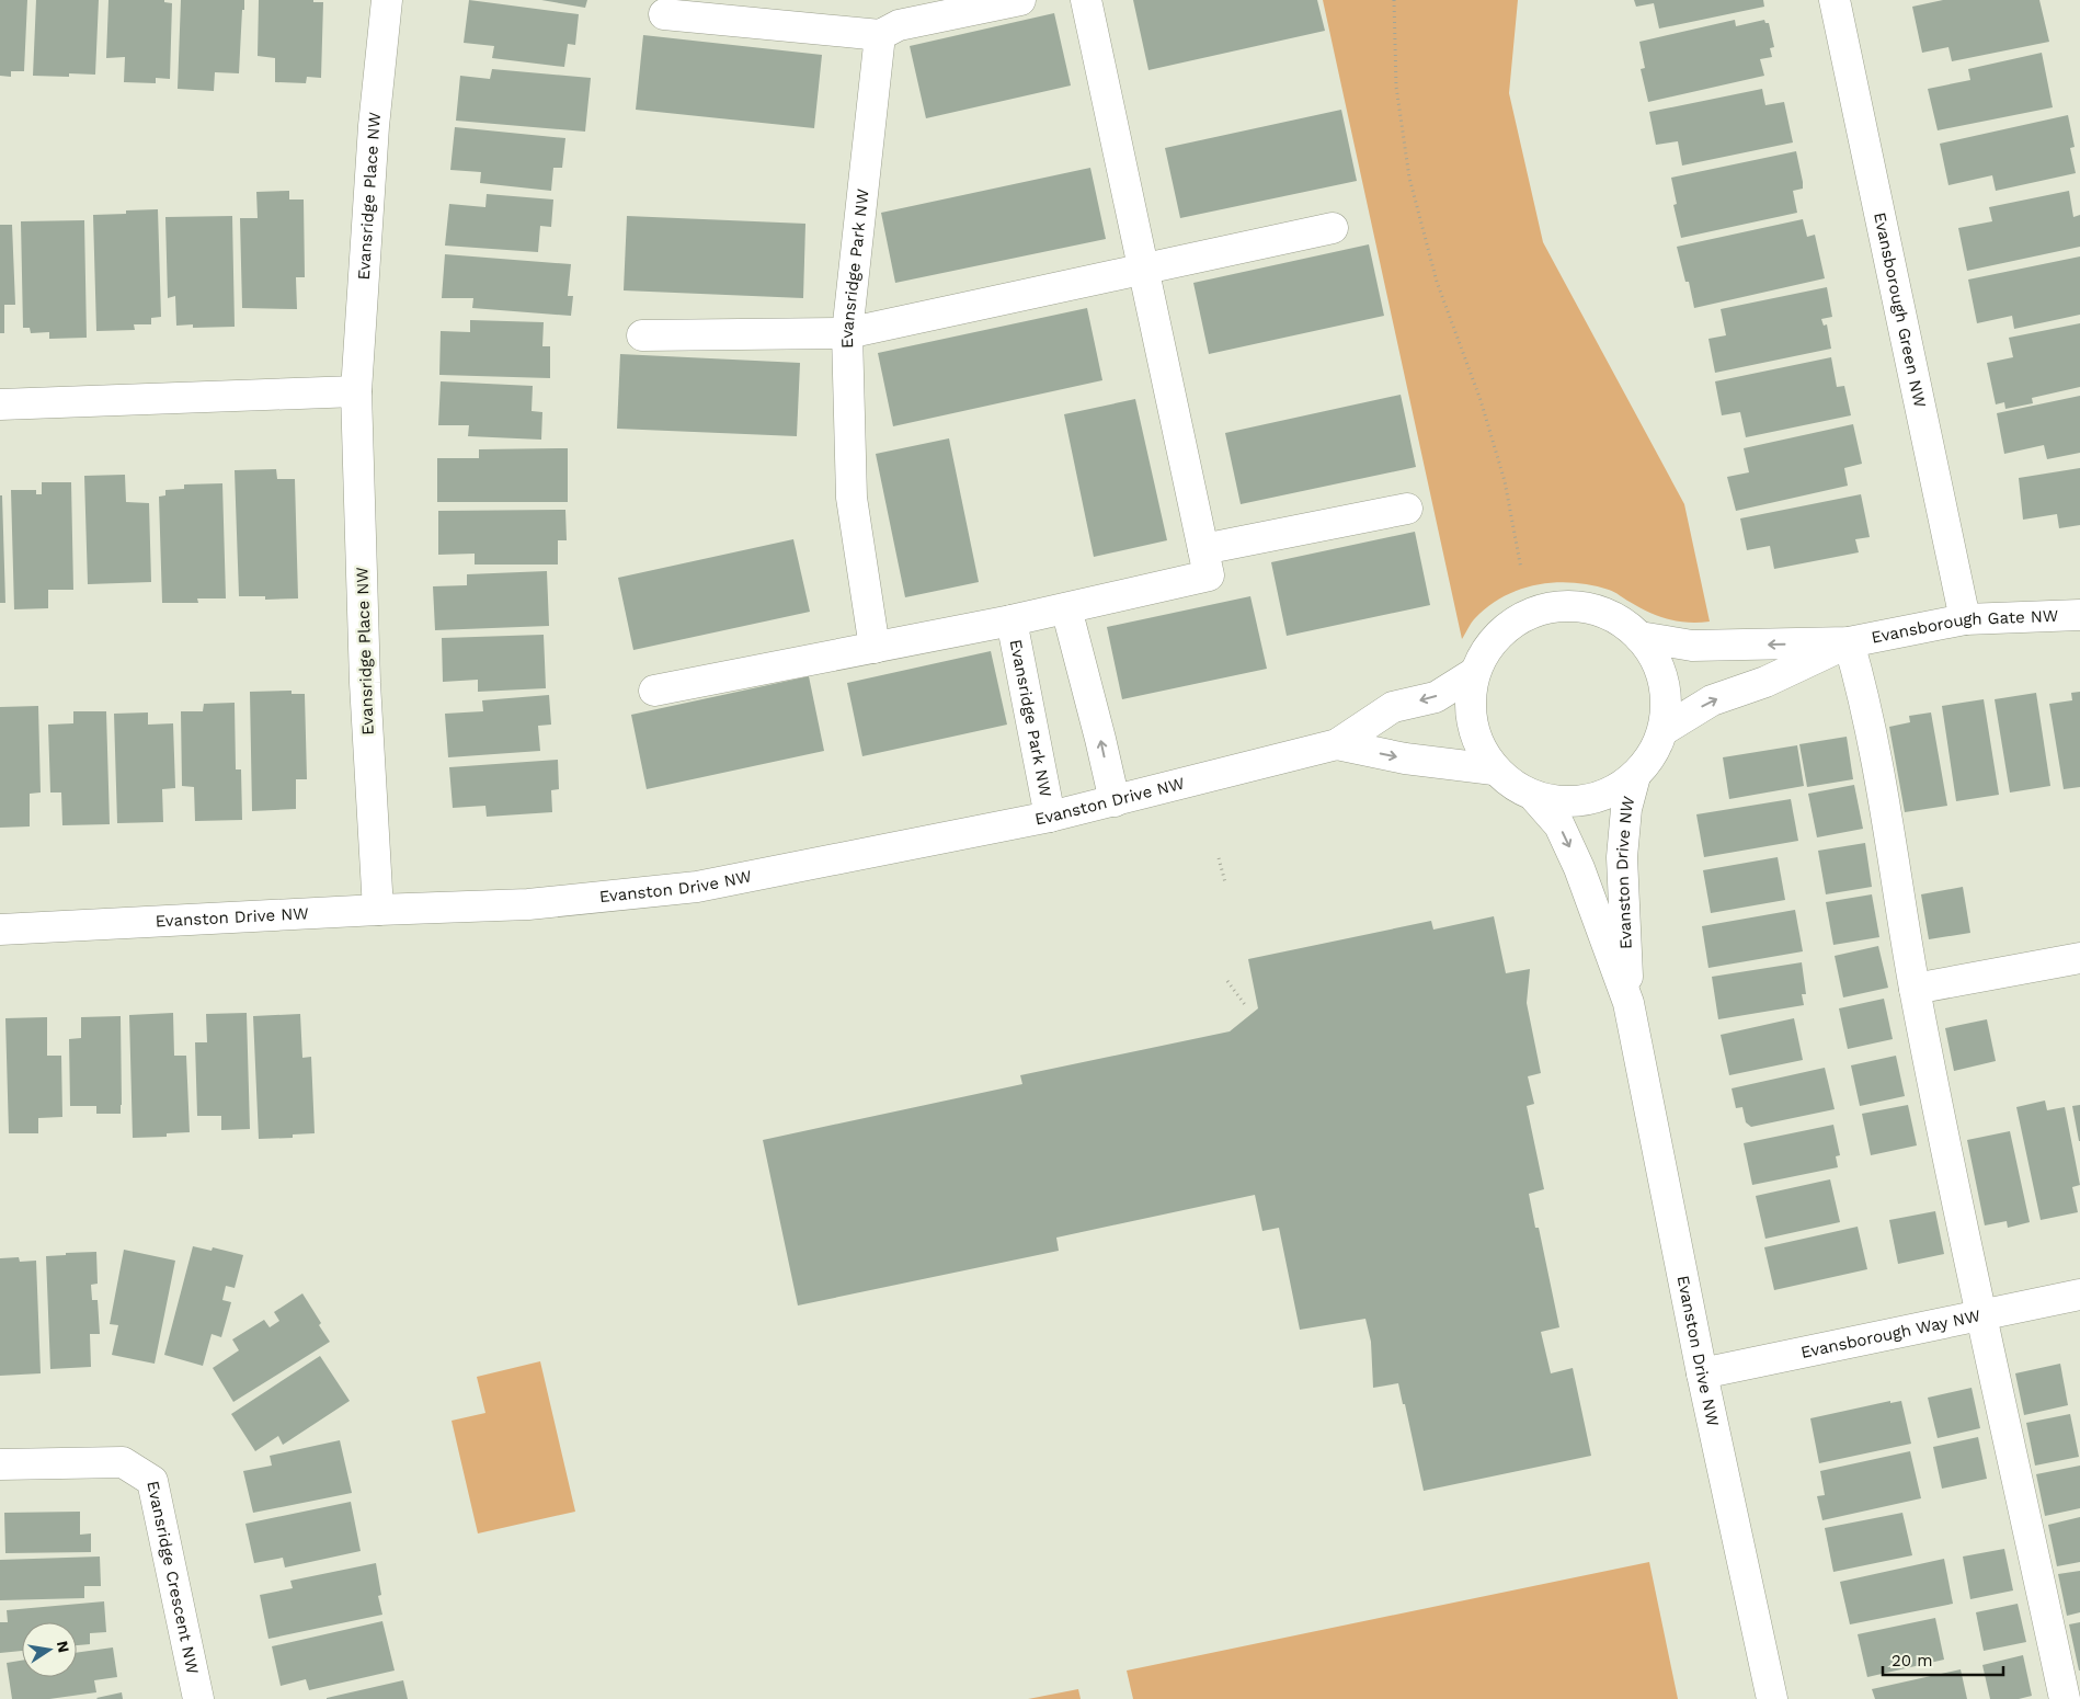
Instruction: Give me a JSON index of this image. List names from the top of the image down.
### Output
{
  "streets": {
    "street": [
      "Evansridge Place NW",
      "Evansridge Park NW",
      "Evansborough Green NW",
      "Evansborough Gate NW",
      "Evanston Drive NW",
      "Evansborough Way NW",
      "Evansridge Crescent NW"
    ]
  },
  "crossings": [
    ["Evansridge Place NW", "Evanston Drive NW"],
    ["Evansridge Park NW", "Evanston Drive NW"],
    ["Evansborough Green NW", "Evansborough Gate NW"],
    ["Evanston Drive NW", "Evansborough Way NW"]
  ],
  "scale_bar": "20 m",
  "north": "right"
}
